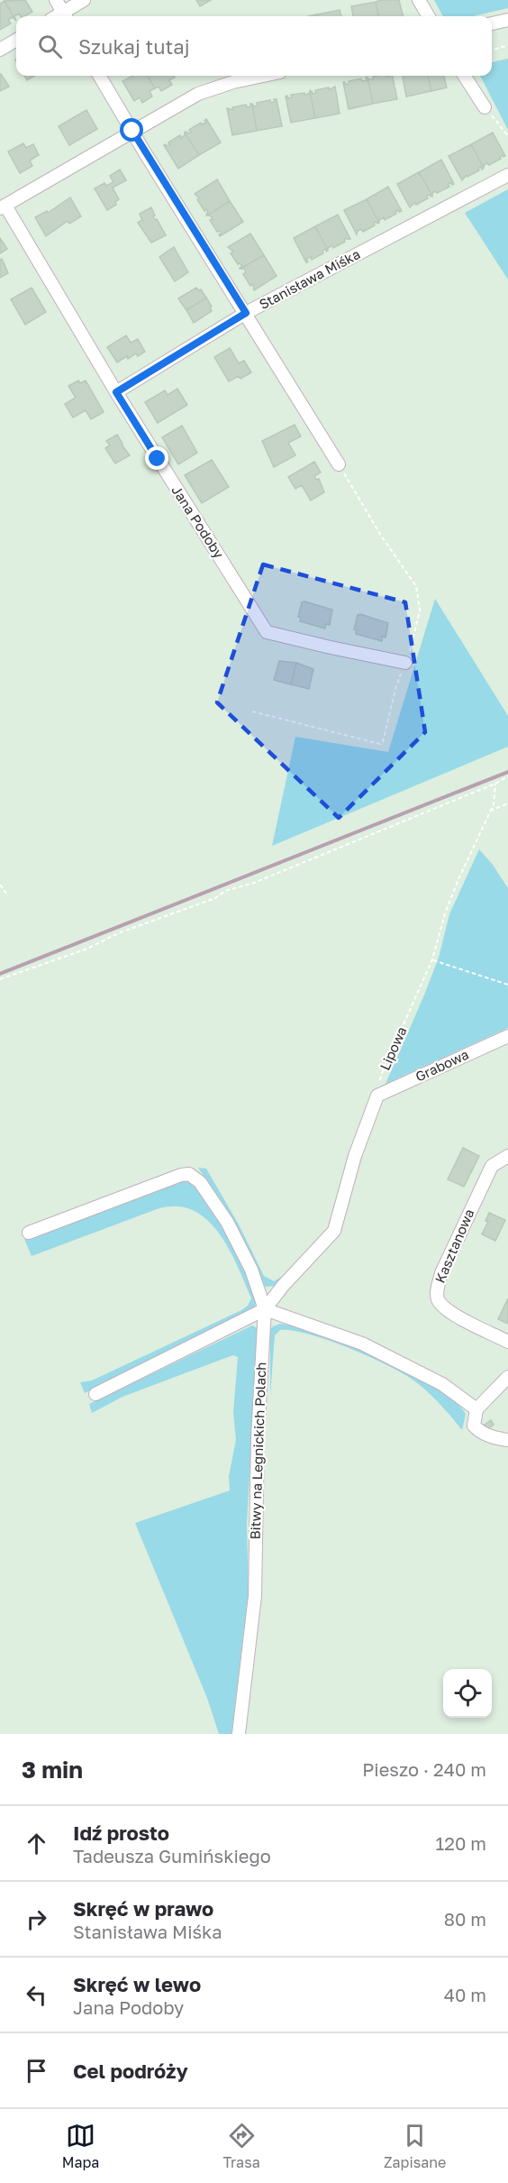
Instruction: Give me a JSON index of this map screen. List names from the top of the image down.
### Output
{
  "streets": {
    "street": [
      "Stanisława Miśka",
      "Jana Podoby",
      "Grabowa",
      "Kasztanowa",
      "Bitwy na Legnickich Polach"
    ],
    "path": ["Lipowa"]
  },
  "crossings": [
    ["Stanisława Miśka", "Jana Podoby"],
    ["Lipowa", "Grabowa"]
  ],
  "page": {
    "search": "Szukaj tutaj",
    "heading": ["3 min", "Pieszo · 240 m"],
    "list": [
      ["Idź prosto", "Tadeusza Gumińskiego", "120 m"],
      ["Skręć w prawo", "Stanisława Miśka", "80 m"],
      ["Skręć w lewo", "Jana Podoby", "40 m"],
      "Cel podróży"
    ],
    "nav": ["Mapa", "Trasa", "Zapisane"]
  }
}
